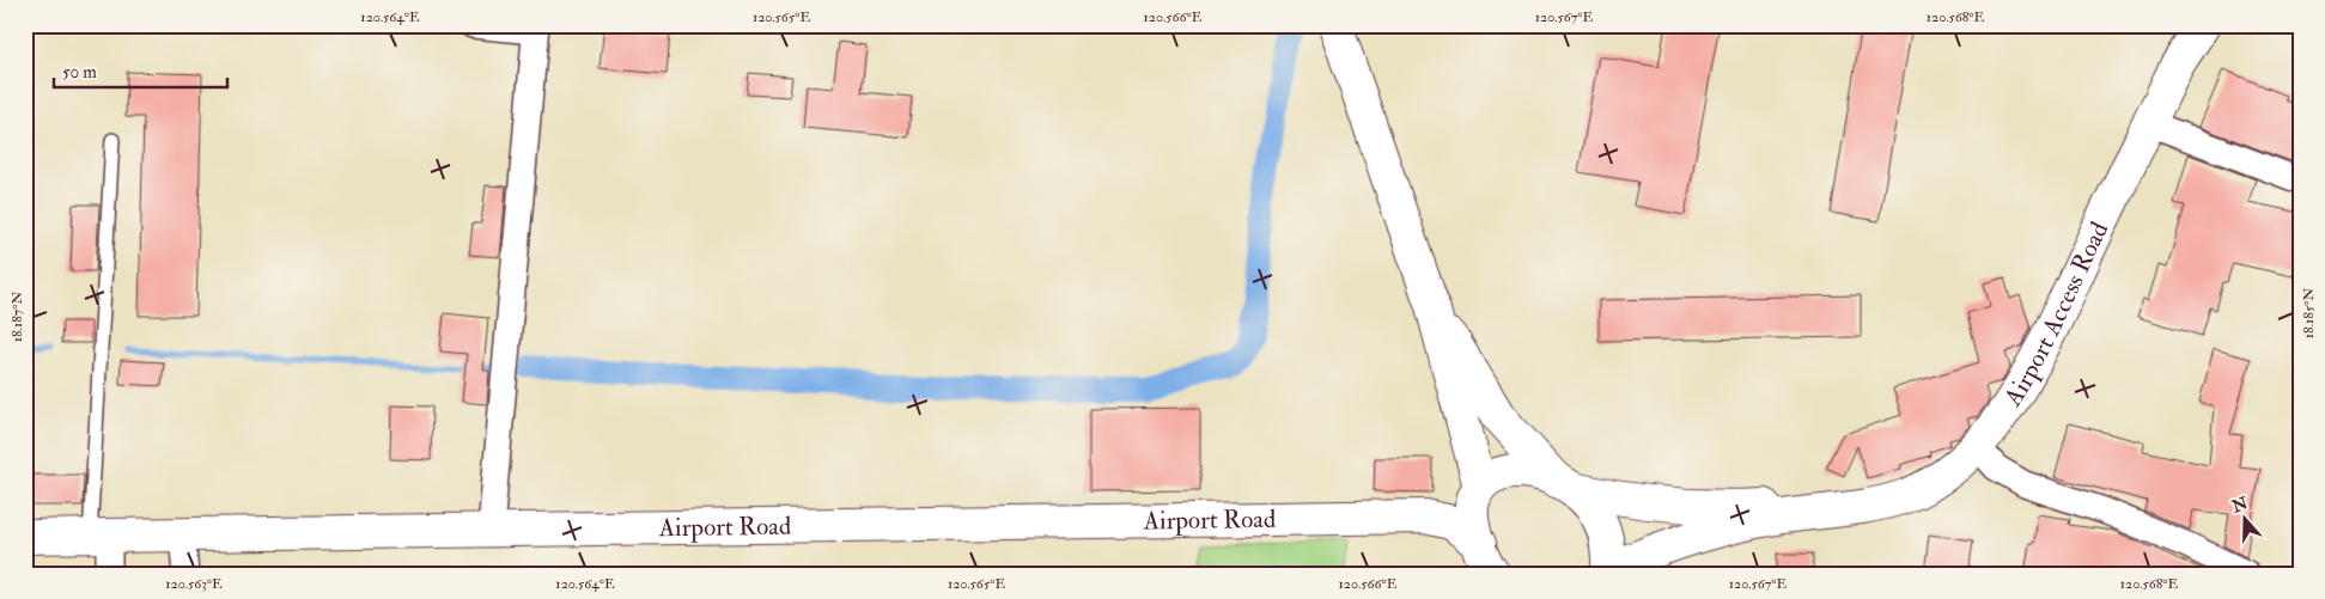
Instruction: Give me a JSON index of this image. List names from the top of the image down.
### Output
{
  "streets": {
    "main road": ["Airport Access Road", "Airport Road"]
  },
  "scale_bar": "50 m",
  "north": "top",
  "coordinates": [
    "120.564°E",
    "120.565°E",
    "120.566°E",
    "120.567°E",
    "120.568°E",
    "18.185°N",
    "18.187°N",
    "120.563°E"
  ]
}
